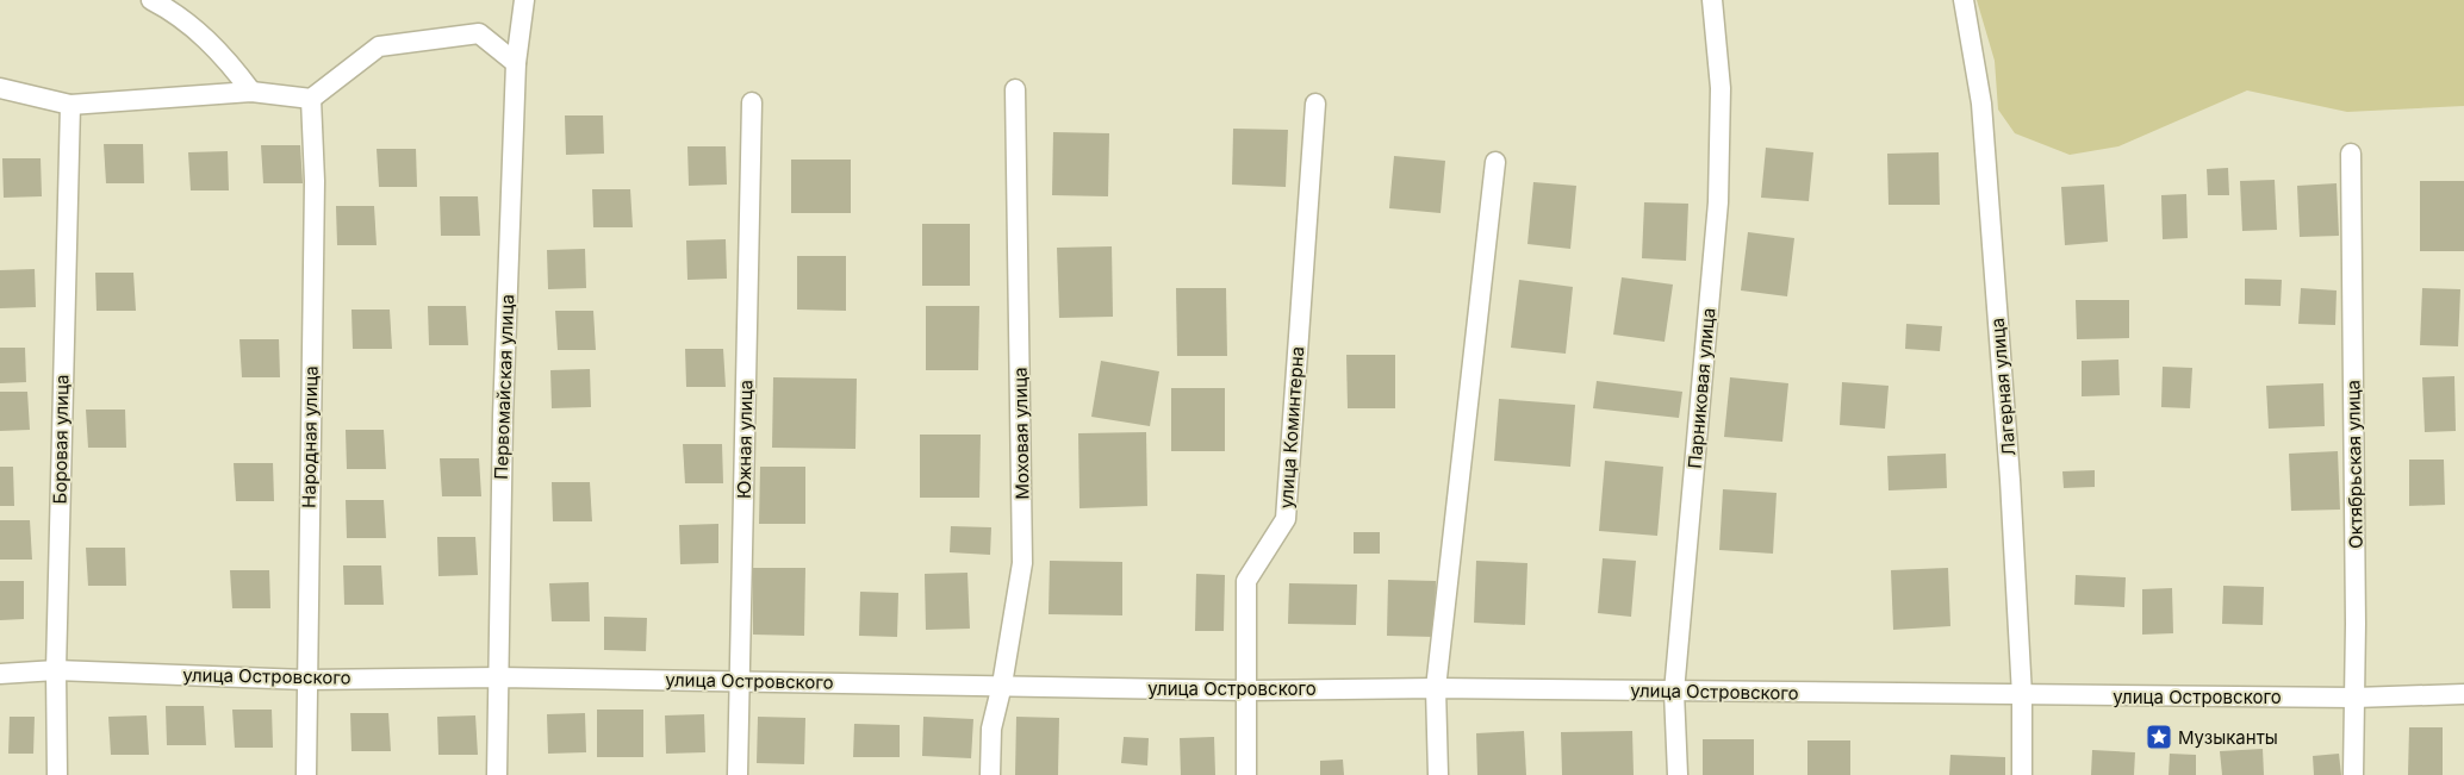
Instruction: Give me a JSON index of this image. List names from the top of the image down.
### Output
{
  "streets": {
    "street": [
      "Первомайская улица",
      "Лагерная улица",
      "Парниковая улица",
      "улица Коминтерна",
      "Моховая улица",
      "Народная улица",
      "Боровая улица",
      "Южная улица",
      "Октябрьская улица",
      "улица Островского"
    ]
  },
  "crossings": [
    ["Первомайская улица", "улица Островского"],
    ["Лагерная улица", "улица Островского"],
    ["Парниковая улица", "улица Островского"],
    ["улица Коминтерна", "улица Островского"],
    ["Моховая улица", "улица Островского"],
    ["Народная улица", "улица Островского"],
    ["Боровая улица", "улица Островского"],
    ["Южная улица", "улица Островского"],
    ["Октябрьская улица", "улица Островского"]
  ],
  "places": {
    "place": ["Музыканты"]
  }
}
